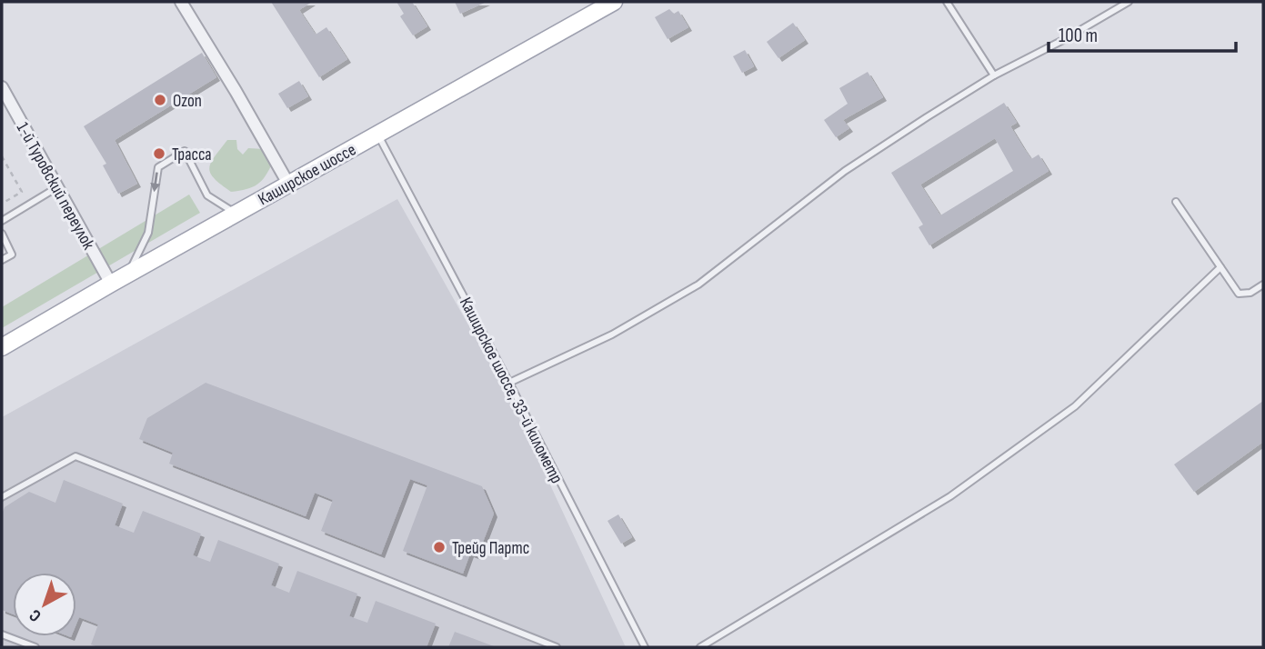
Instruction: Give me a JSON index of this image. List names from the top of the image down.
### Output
{
  "streets": {
    "main road": ["Каширское шоссе"],
    "street": ["1-й Туровский переулок"],
    "lane": ["Каширское шоссе, 33-й километр"]
  },
  "crossings": [
    ["Каширское шоссе", "1-й Туровский переулок"],
    ["Каширское шоссе", "Каширское шоссе, 33-й километр"]
  ],
  "places": ["Ozon", "Трасса", "Трейд Партс"],
  "scale_bar": "100 m",
  "north": "bottom left"
}
